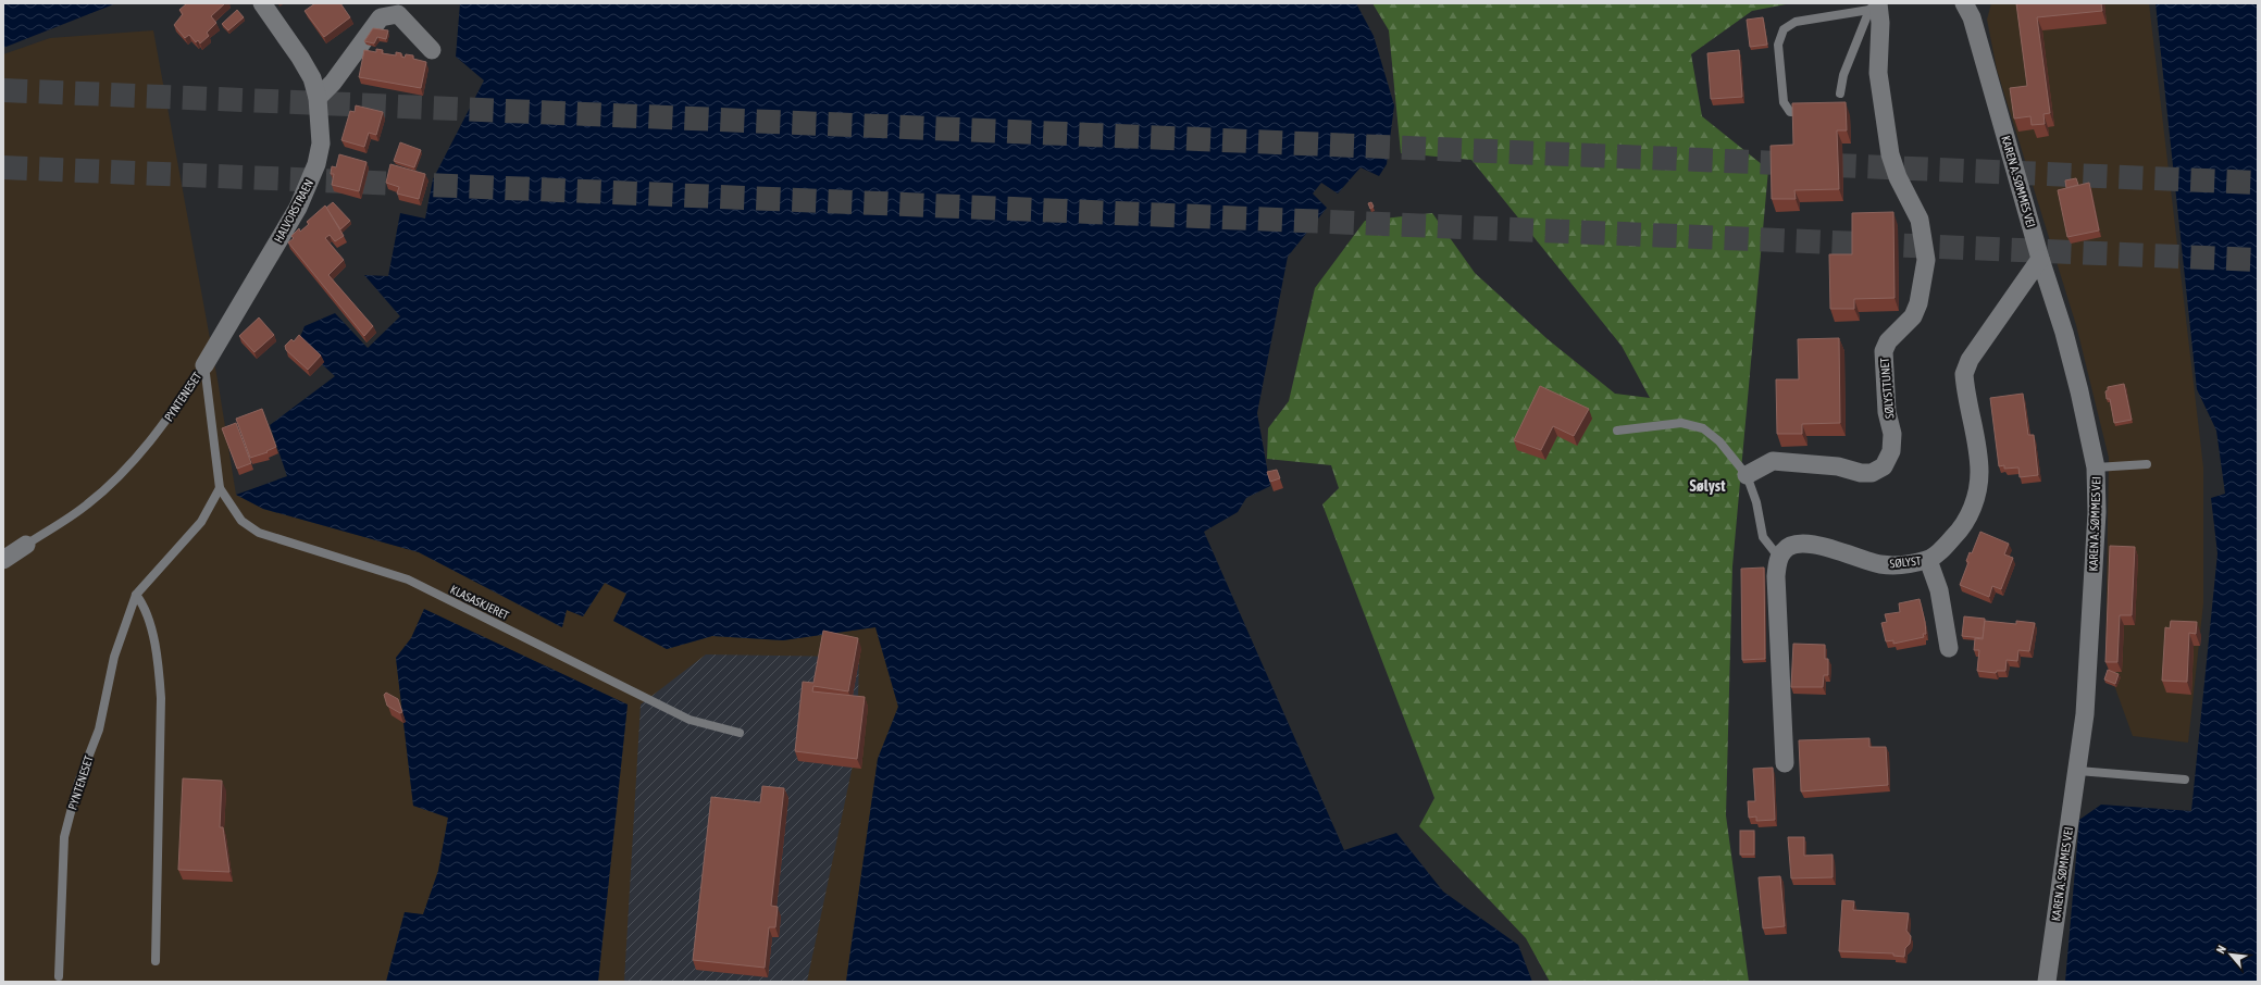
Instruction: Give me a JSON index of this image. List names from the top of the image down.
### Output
{
  "streets": {
    "street": [
      "KAREN A. SØMMES VEI",
      "HALVORSTRAEN",
      "SØLYSTTUNET",
      "PYNTENESET",
      "SØLYST"
    ],
    "lane": ["KLASASKJERET"]
  },
  "crossings": [
    ["KAREN A. SØMMES VEI", "SØLYST"],
    ["HALVORSTRAEN", "PYNTENESET"],
    ["PYNTENESET", "KLASASKJERET"]
  ],
  "districts": ["Sølyst"],
  "north": "top left"
}
